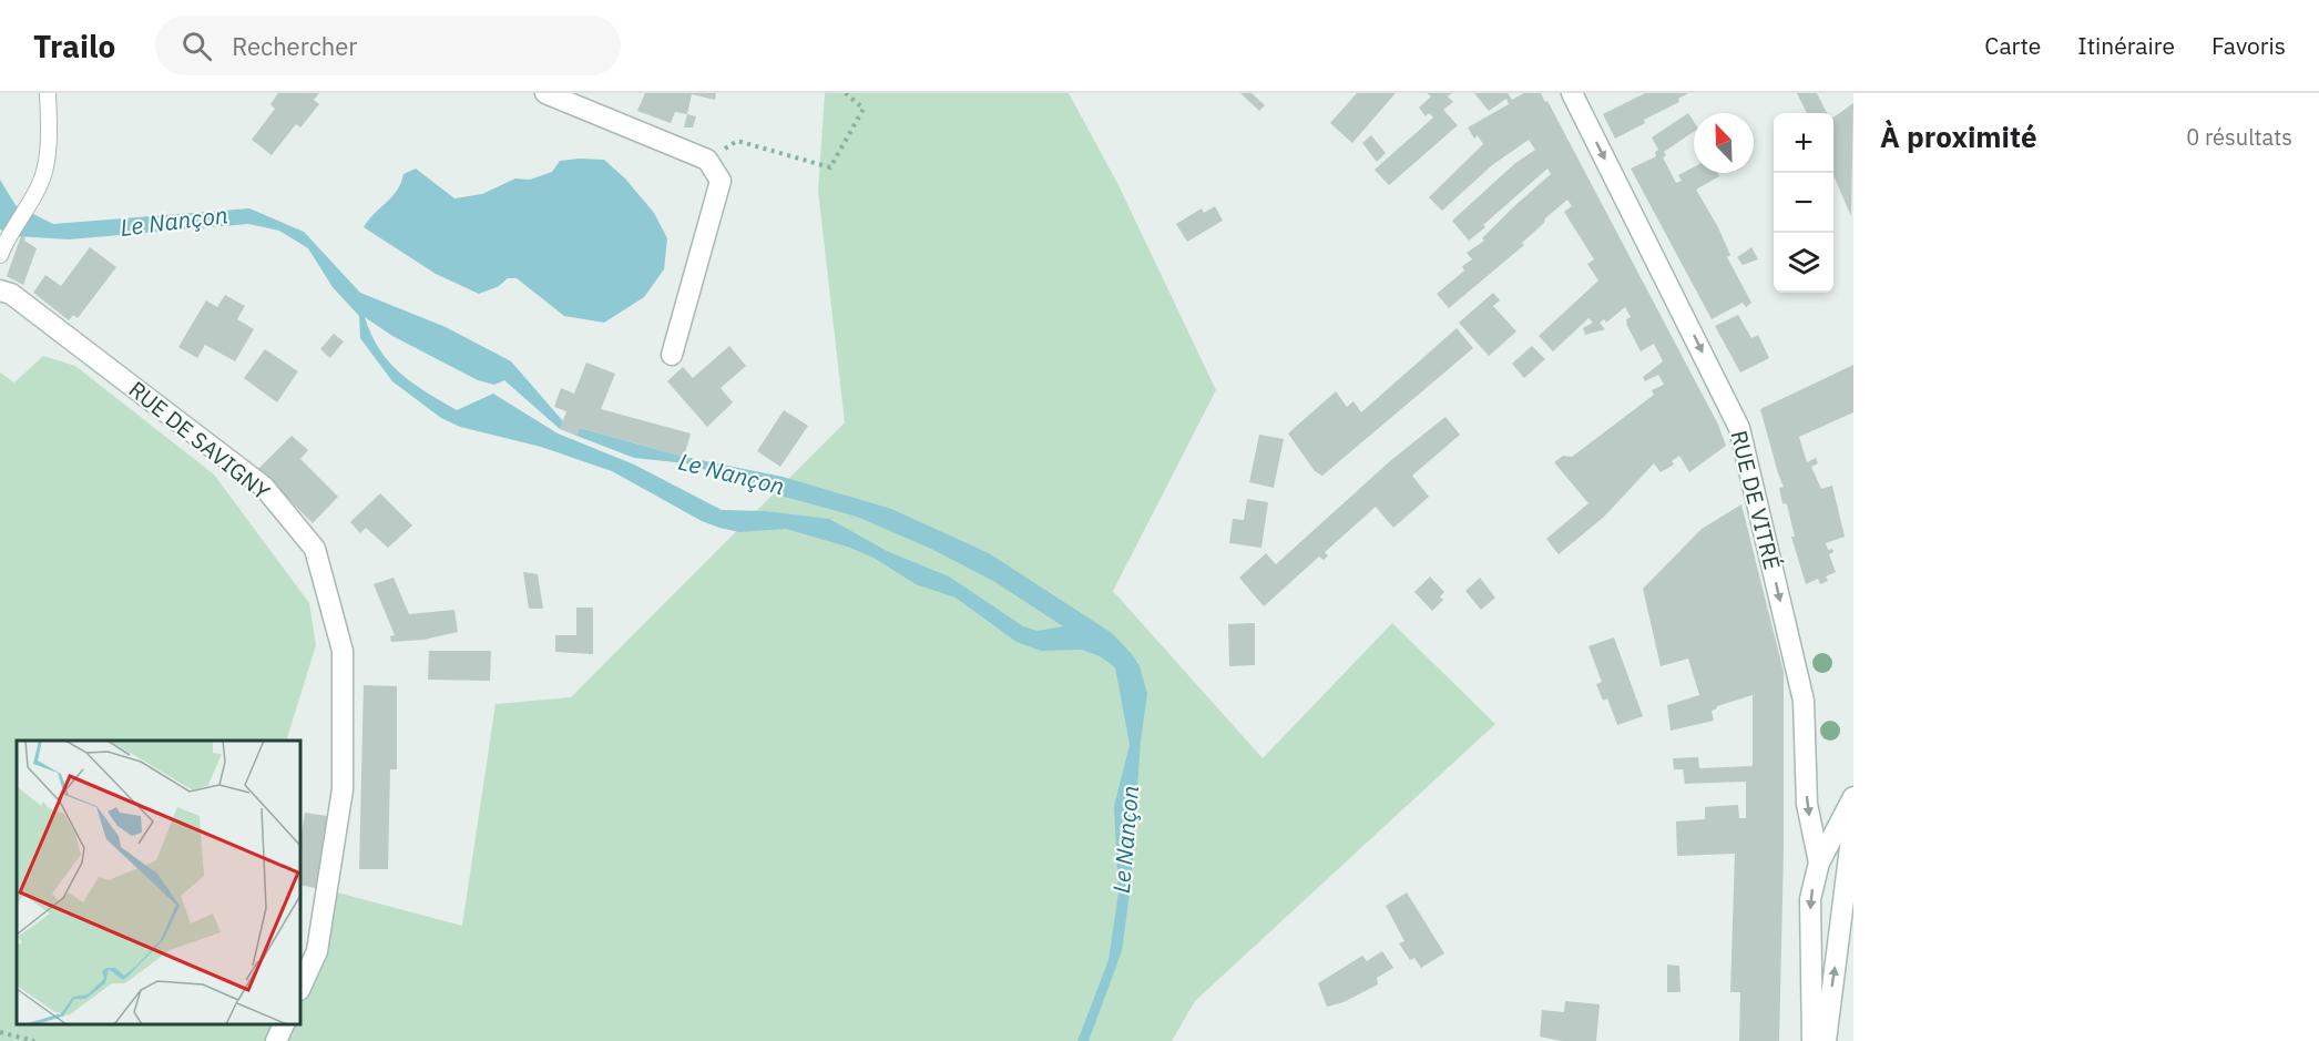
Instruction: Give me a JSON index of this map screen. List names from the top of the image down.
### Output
{
  "streets": {
    "street": ["RUE DE SAVIGNY", "RUE DE VITRÉ"]
  },
  "one_way": ["RUE DE VITRÉ"],
  "water": ["Le Nançon"],
  "north": "top left",
  "page": {
    "header": "Trailo",
    "search": "Rechercher",
    "nav": ["Carte", "Itinéraire", "Favoris"],
    "heading": ["À proximité", "0 résultats"],
    "map_buttons": ["+", "−"]
  }
}
